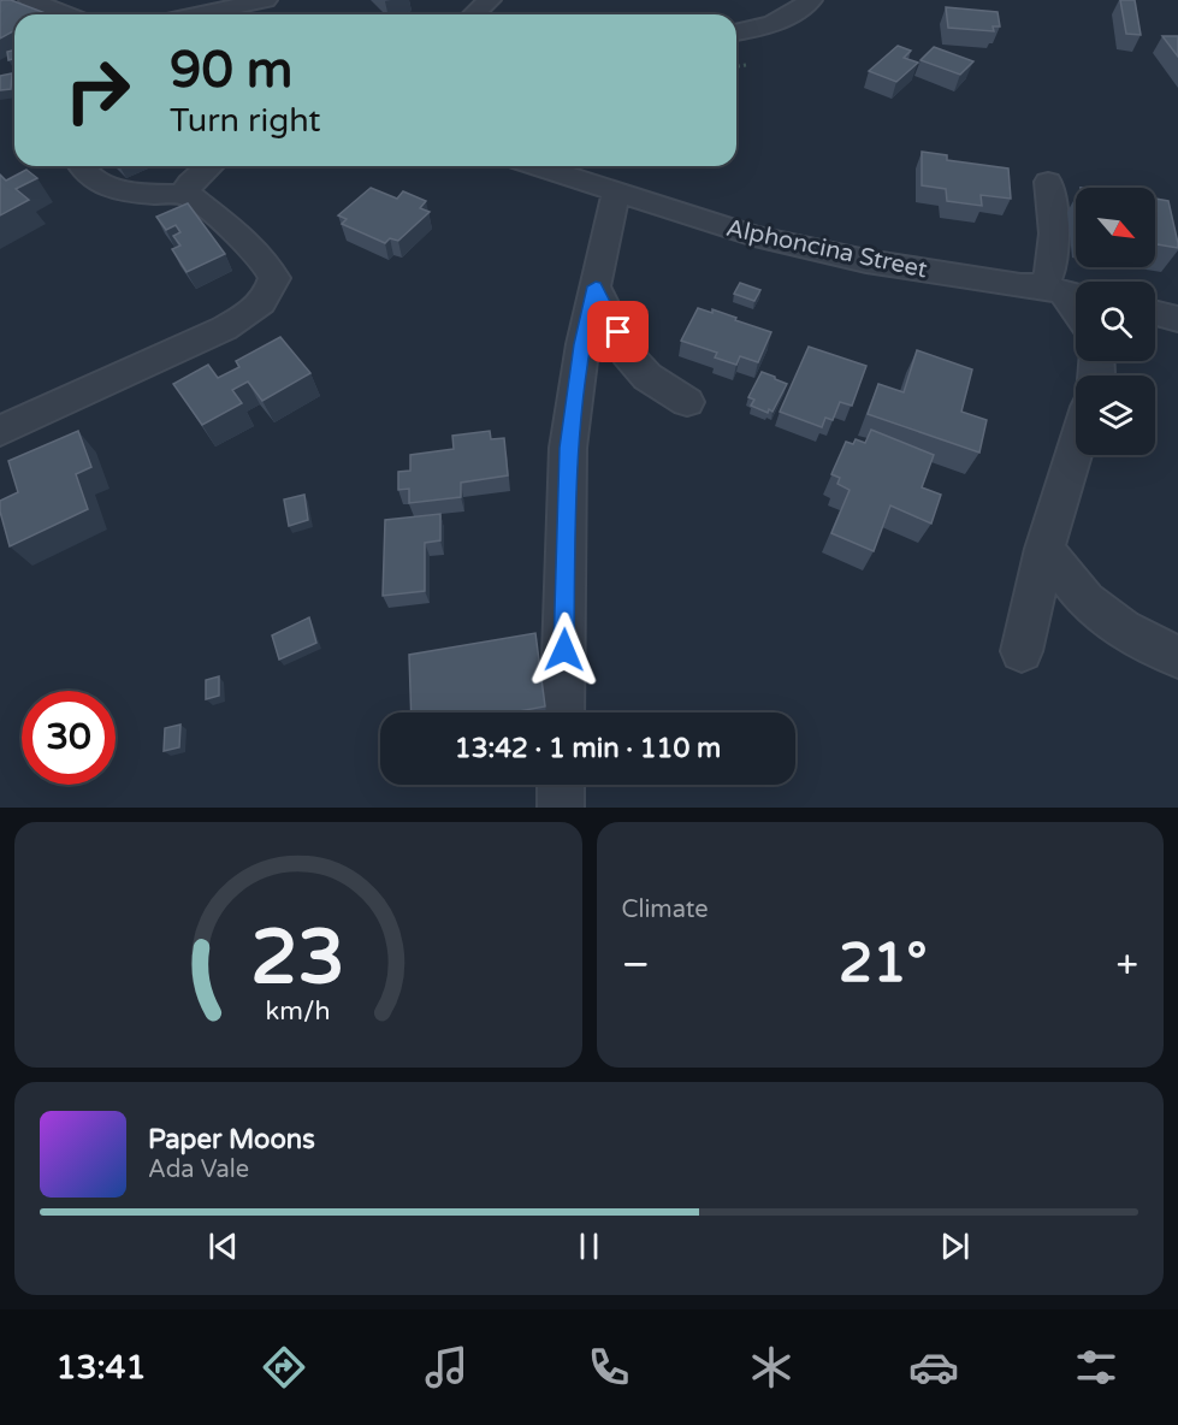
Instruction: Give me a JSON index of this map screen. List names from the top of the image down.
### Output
{
  "streets": {
    "street": ["Alphoncina Street"]
  },
  "north": "bottom right",
  "page": {
    "turn": ["90 m", "Turn right"],
    "limit": "30",
    "trip": "13:42 · 1 min · 110 m",
    "tile": "Climate",
    "heat": ["−", "21°", "+"],
    "song": ["Paper Moons", "Ada Vale"],
    "tabs": "13:41",
    "gauge": ["23", "km/h"]
  }
}
